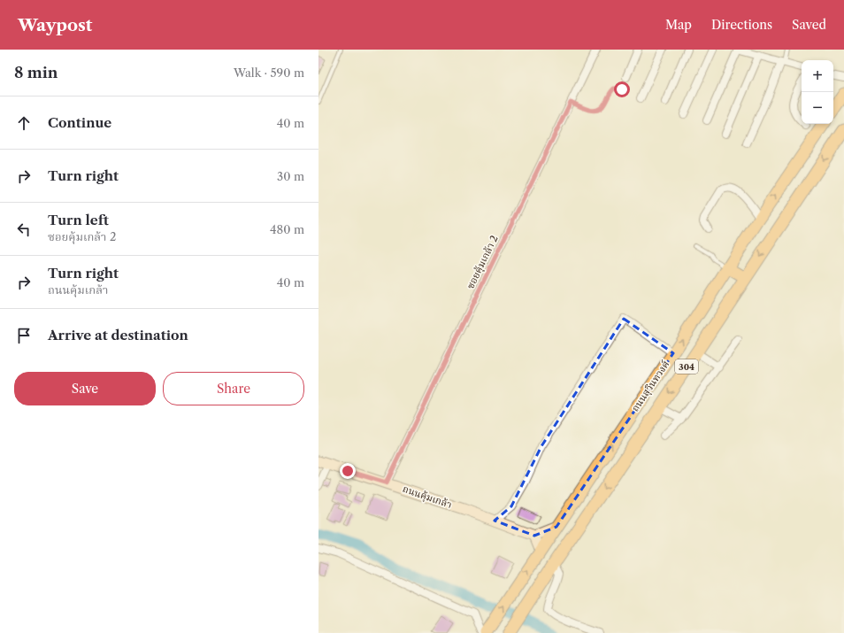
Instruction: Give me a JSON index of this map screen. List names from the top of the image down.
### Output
{
  "streets": {
    "highway": ["304", "ถนนสุวินทวงศ์"],
    "main road": ["ถนนคุ้มเกล้า"],
    "street": ["ซอยคุ้มเกล้า 2"]
  },
  "crossings": [
    ["ซอยคุ้มเกล้า 2", "ถนนคุ้มเกล้า"]
  ],
  "page": {
    "header": "Waypost",
    "nav": ["Map", "Directions", "Saved"],
    "heading": ["8 min", "Walk · 590 m"],
    "map_buttons": ["+", "−"],
    "list": [
      ["Continue", "40 m"],
      ["Turn right", "30 m"],
      ["Turn left", "ซอยคุ้มเกล้า 2", "480 m"],
      ["Turn right", "ถนนคุ้มเกล้า", "40 m"],
      "Arrive at destination"
    ],
    "buttons": ["Save", "Share"]
  }
}
